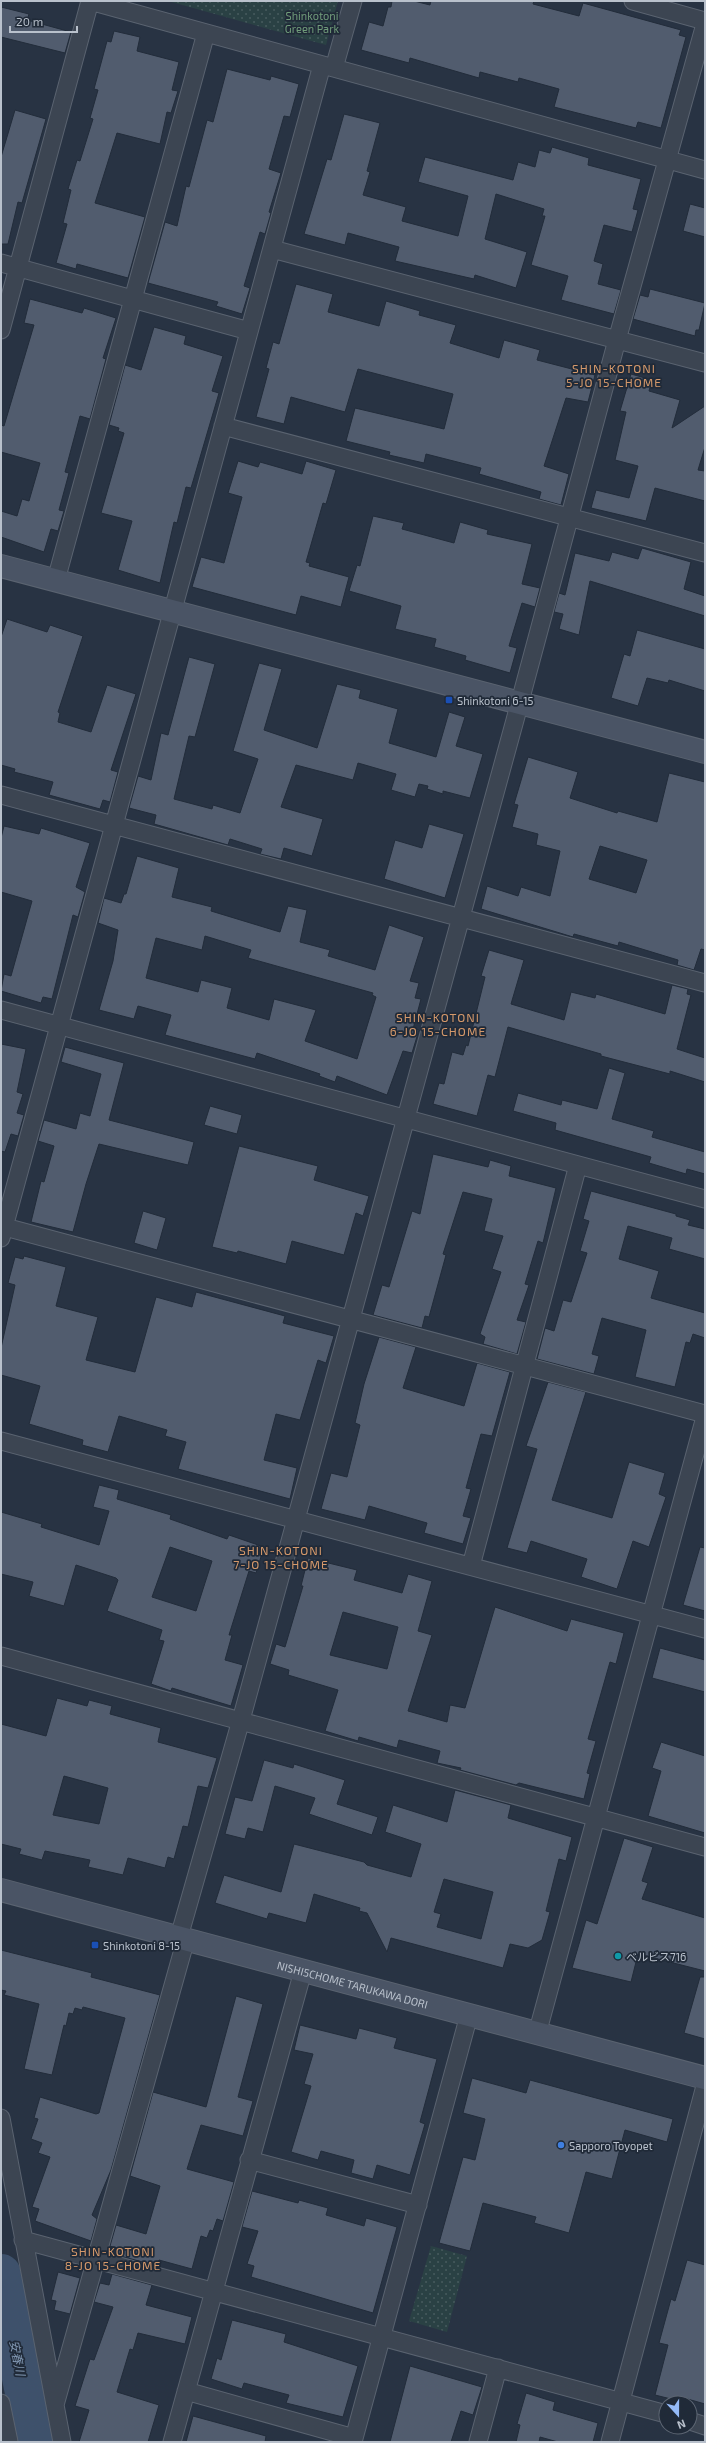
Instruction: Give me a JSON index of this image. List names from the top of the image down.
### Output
{
  "streets": {
    "street": ["NISHI5CHOME TARUKAWA DORI"]
  },
  "districts": [
    "SHIN-KOTONI 5-JO 15-CHOME",
    "SHIN-KOTONI 6-JO 15-CHOME",
    "SHIN-KOTONI 7-JO 15-CHOME",
    "SHIN-KOTONI 8-JO 15-CHOME"
  ],
  "water": ["安春川"],
  "parks": ["Shinkotoni Green Park"],
  "places": {
    "transit": ["Shinkotoni 6-15", "Shinkotoni 8-15"],
    "other": ["ベルビス716", "Sapporo Toyopet"]
  },
  "scale_bar": "20 m",
  "north": "bottom"
}
